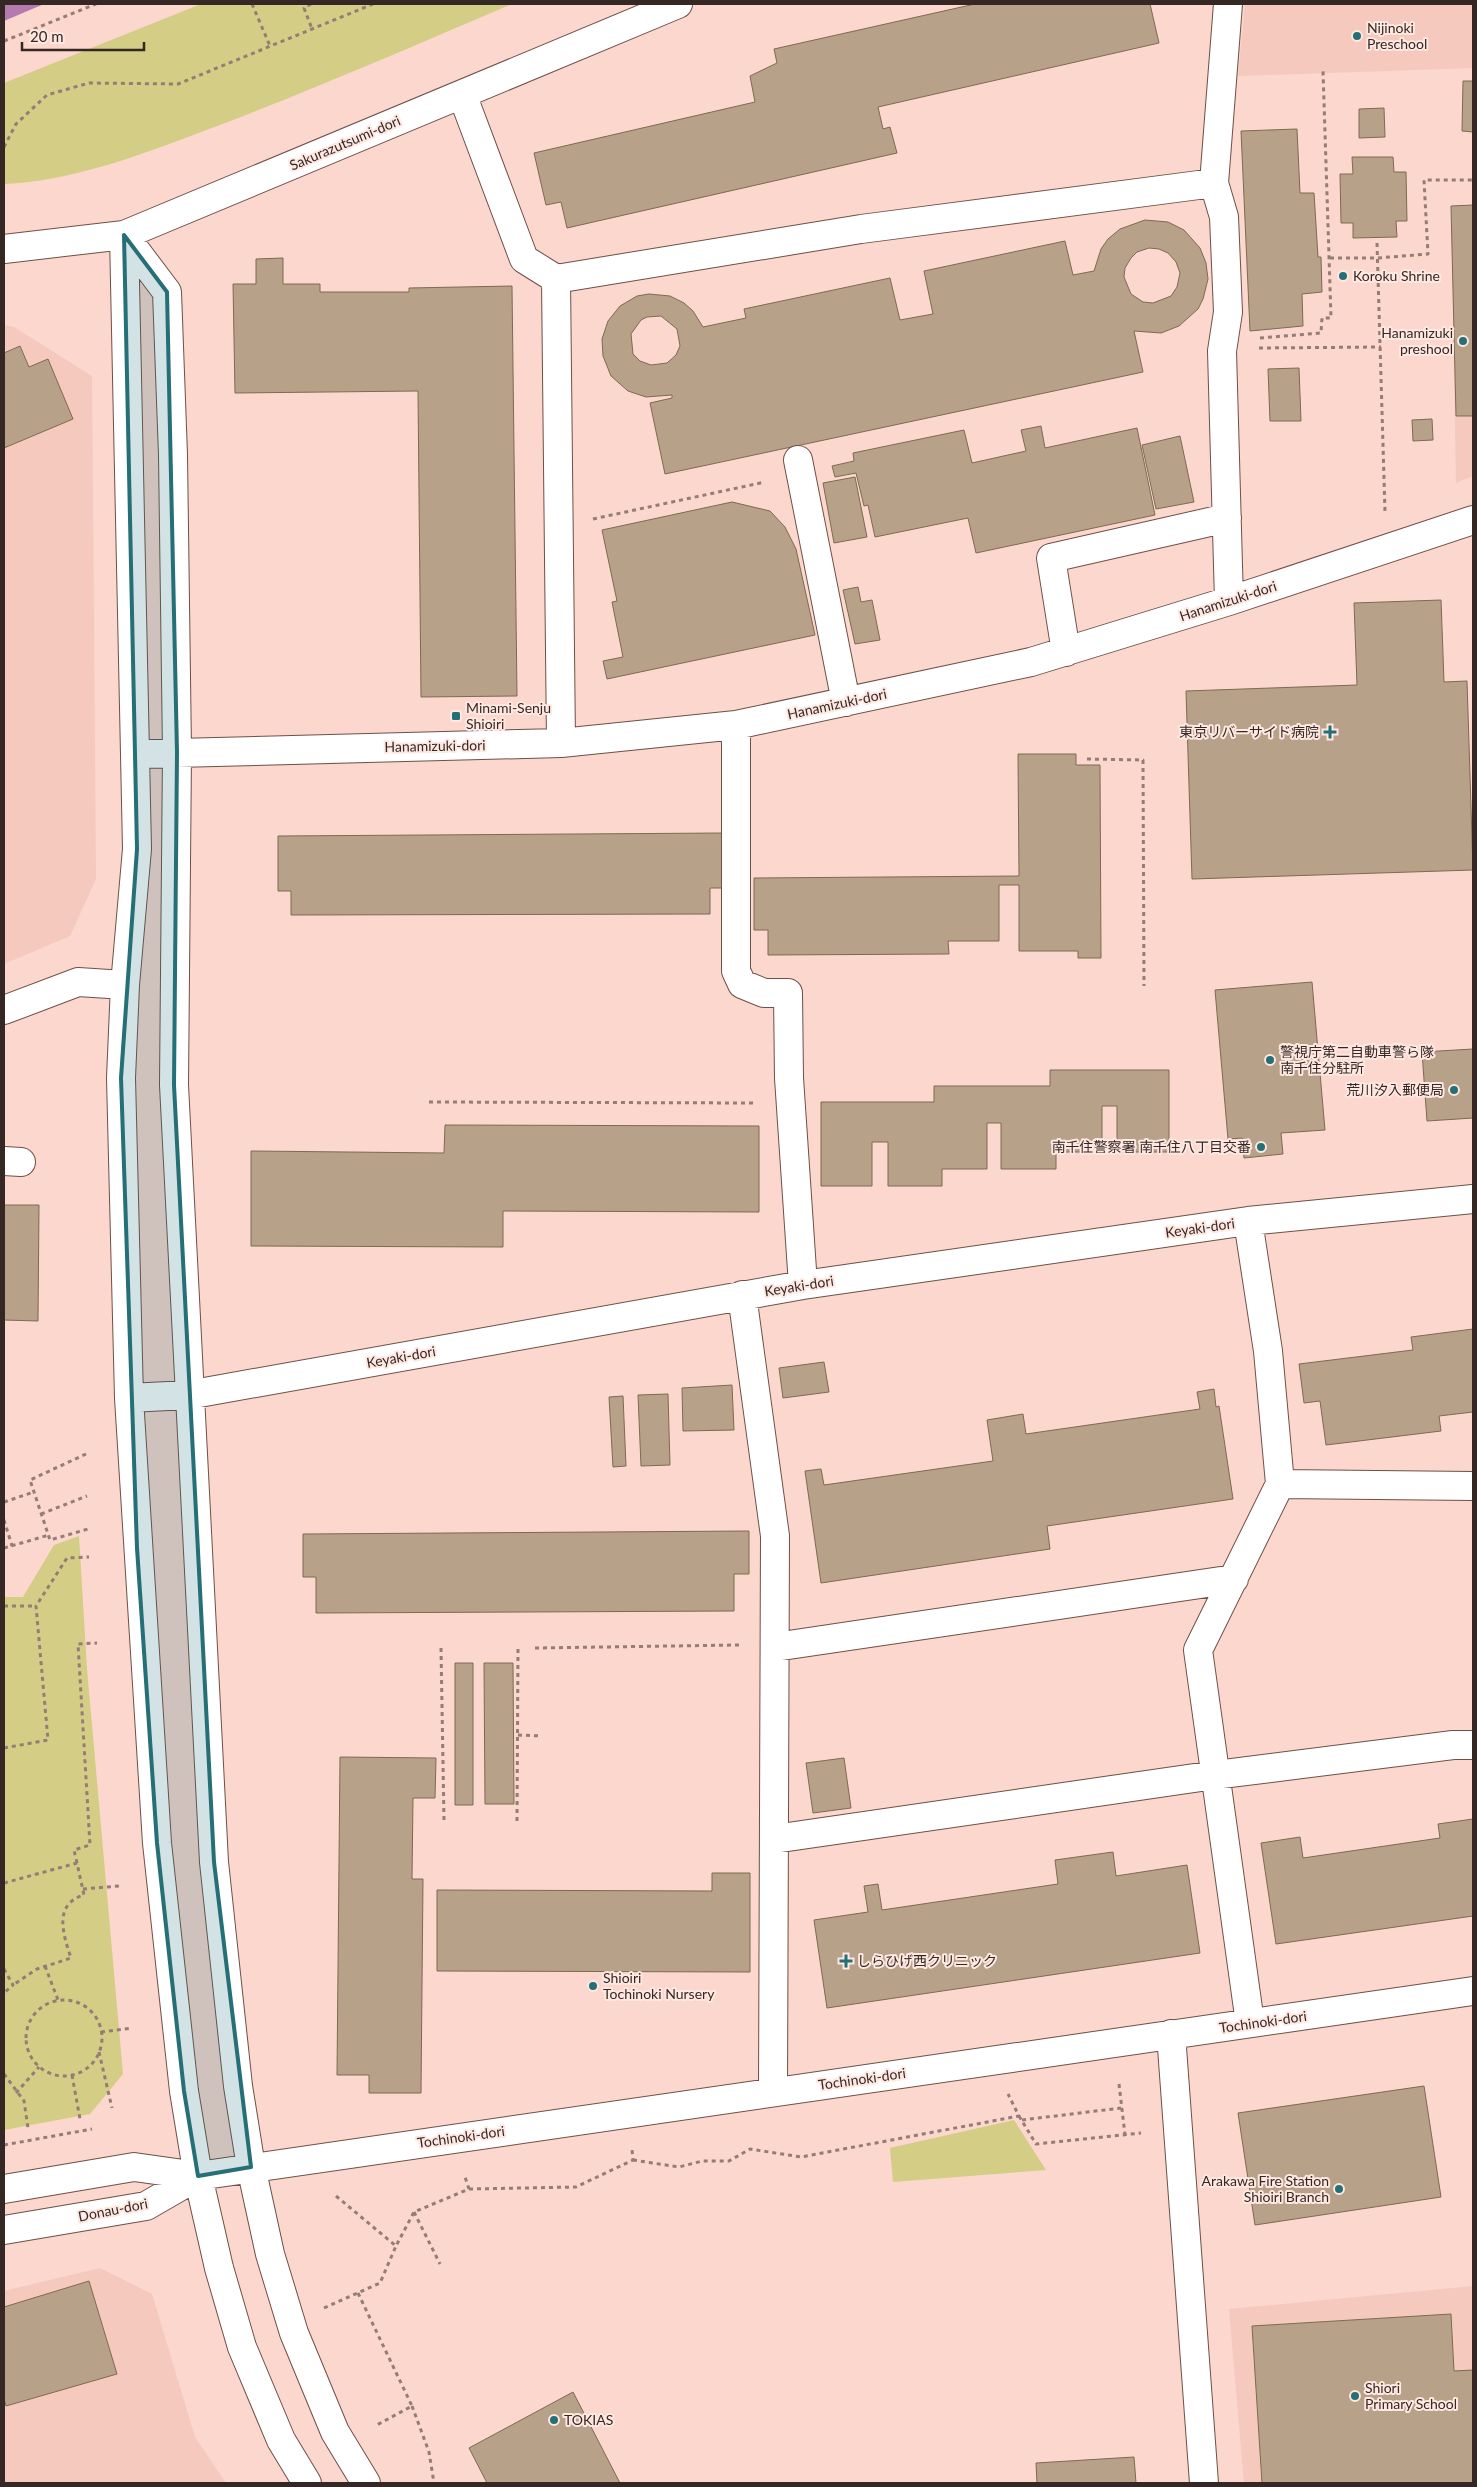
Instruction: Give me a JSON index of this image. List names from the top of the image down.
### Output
{
  "streets": {
    "street": [
      "Sakurazutsumi-dori",
      "Hanamizuki-dori",
      "Keyaki-dori",
      "Tochinoki-dori",
      "Donau-dori"
    ]
  },
  "crossings": [
    ["Tochinoki-dori", "Donau-dori"]
  ],
  "places": {
    "other": [
      "Nijinoki Preschool",
      "Koroku Shrine",
      "Hanamizuki preshool",
      "警視庁第二自動車警ら隊 南千住分駐所",
      "荒川汐入郵便局",
      "南千住警察署 南千住八丁目交番",
      "Shioiri Tochinoki Nursery",
      "Arakawa Fire Station Shioiri Branch",
      "Shiori Primary School",
      "TOKIAS"
    ],
    "transit": ["Minami-Senju Shioiri"],
    "health": ["東京リバーサイド病院", "しらひげ西クリニック"]
  },
  "scale_bar": "20 m"
}
